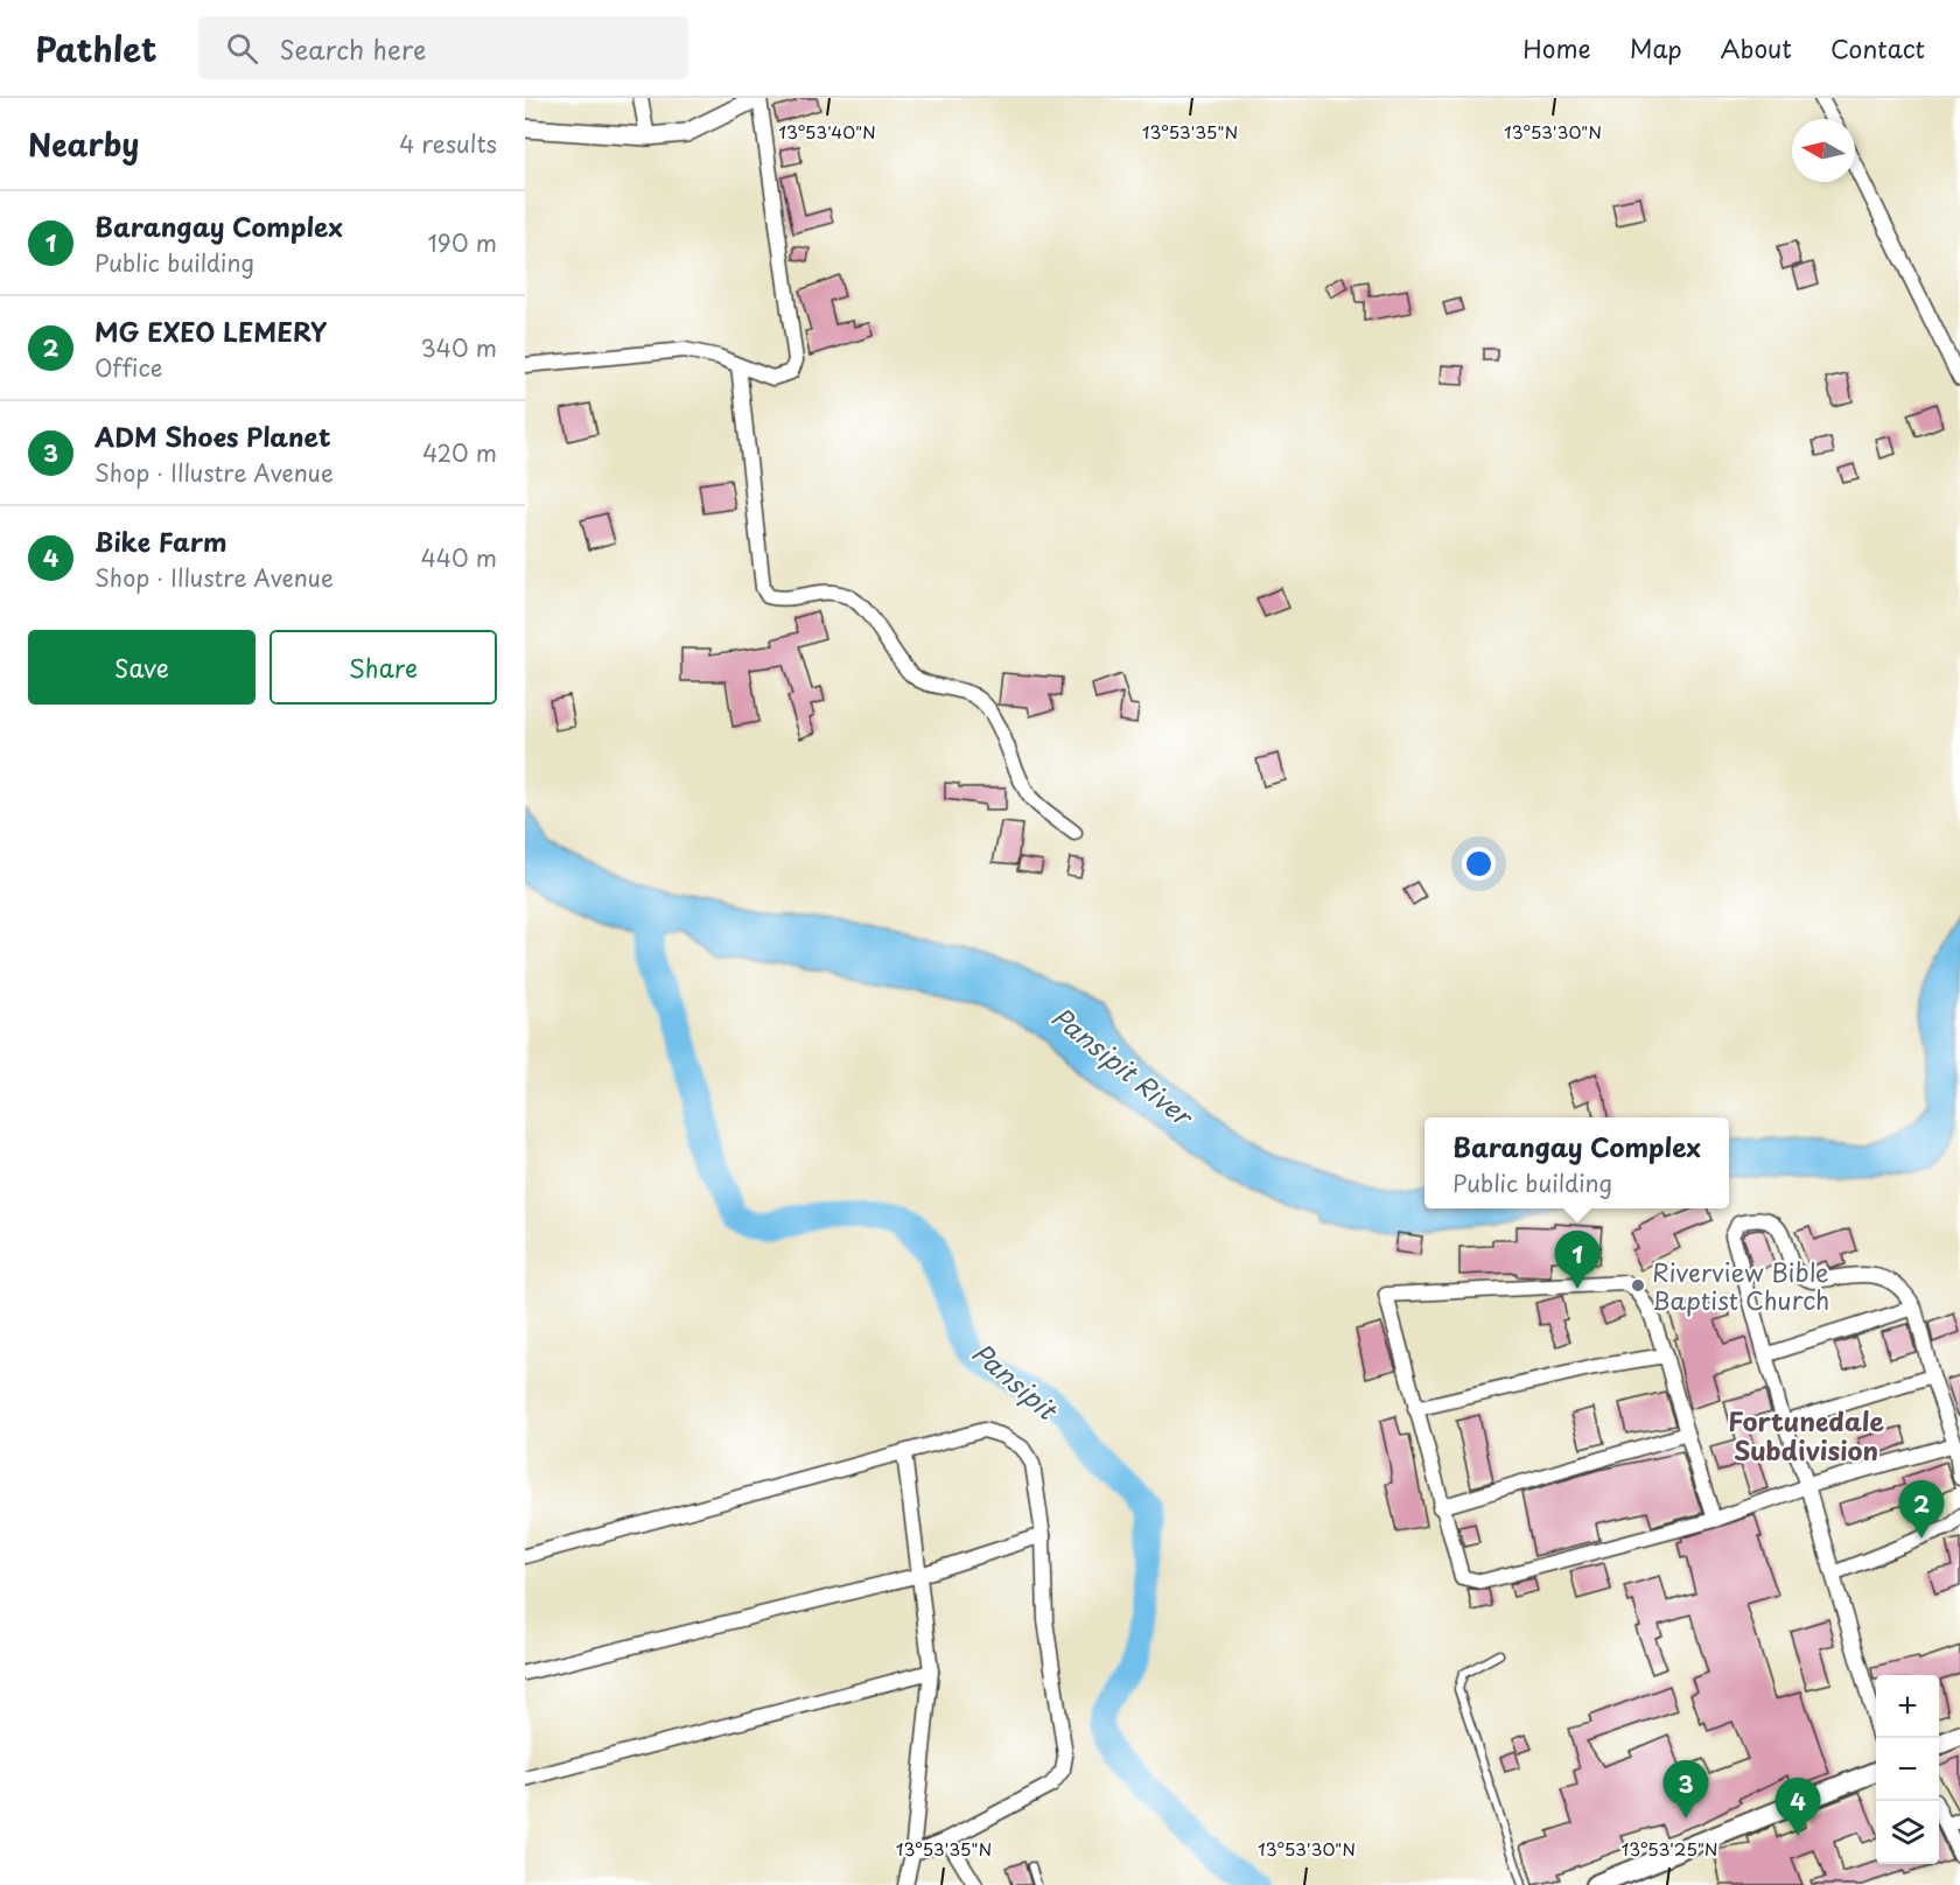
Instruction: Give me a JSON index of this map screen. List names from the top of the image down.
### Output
{
  "districts": ["Fortunedale Subdivision"],
  "water": ["Pansipit River", "Pansipit"],
  "places": ["Riverview Bible Baptist Church"],
  "north": "left",
  "page": {
    "header": "Pathlet",
    "search": "Search here",
    "nav": [
      "Home",
      "Map",
      "About",
      "Contact"
    ],
    "heading": ["Nearby", "4 results"],
    "list": [
      {
        "mark": "1",
        "name": "Barangay Complex",
        "note": "Public building",
        "value": "190 m"
      },
      {
        "mark": "2",
        "name": "MG EXEO LEMERY",
        "note": "Office",
        "value": "340 m"
      },
      {
        "mark": "3",
        "name": "ADM Shoes Planet",
        "note": "Shop · Illustre Avenue",
        "value": "420 m"
      },
      {
        "mark": "4",
        "name": "Bike Farm",
        "note": "Shop · Illustre Avenue",
        "value": "440 m"
      }
    ],
    "buttons": ["Save", "Share"],
    "popup": ["Barangay Complex", "Public building"],
    "pins": [
      "1",
      "2",
      "3",
      "4"
    ],
    "map_buttons": ["+", "−"]
  },
  "coordinates": [
    "13°53'40\"N",
    "13°53'35\"N",
    "13°53'30\"N",
    "13°53'25\"N"
  ]
}
